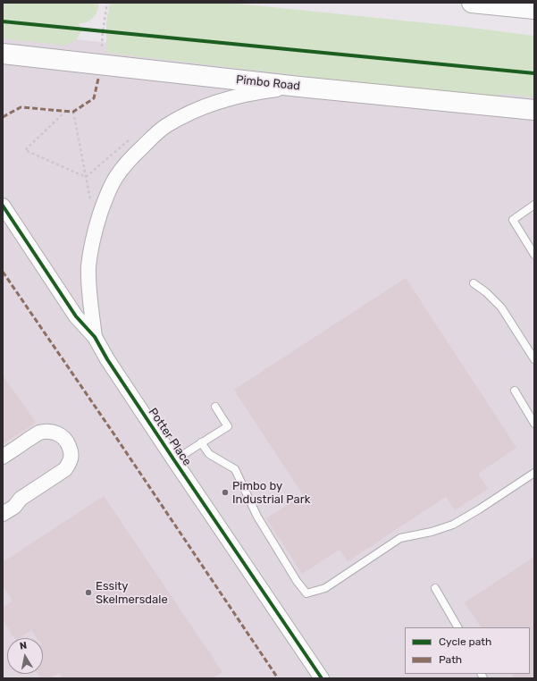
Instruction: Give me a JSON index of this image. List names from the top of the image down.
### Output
{
  "streets": {
    "main road": ["Pimbo Road"],
    "street": ["Potter Place"]
  },
  "crossings": [
    ["Pimbo Road", "Potter Place"]
  ],
  "places": ["Pimbo by Industrial Park", "Essity Skelmersdale"],
  "legend": ["Cycle path", "Path"],
  "north": "top"
}
